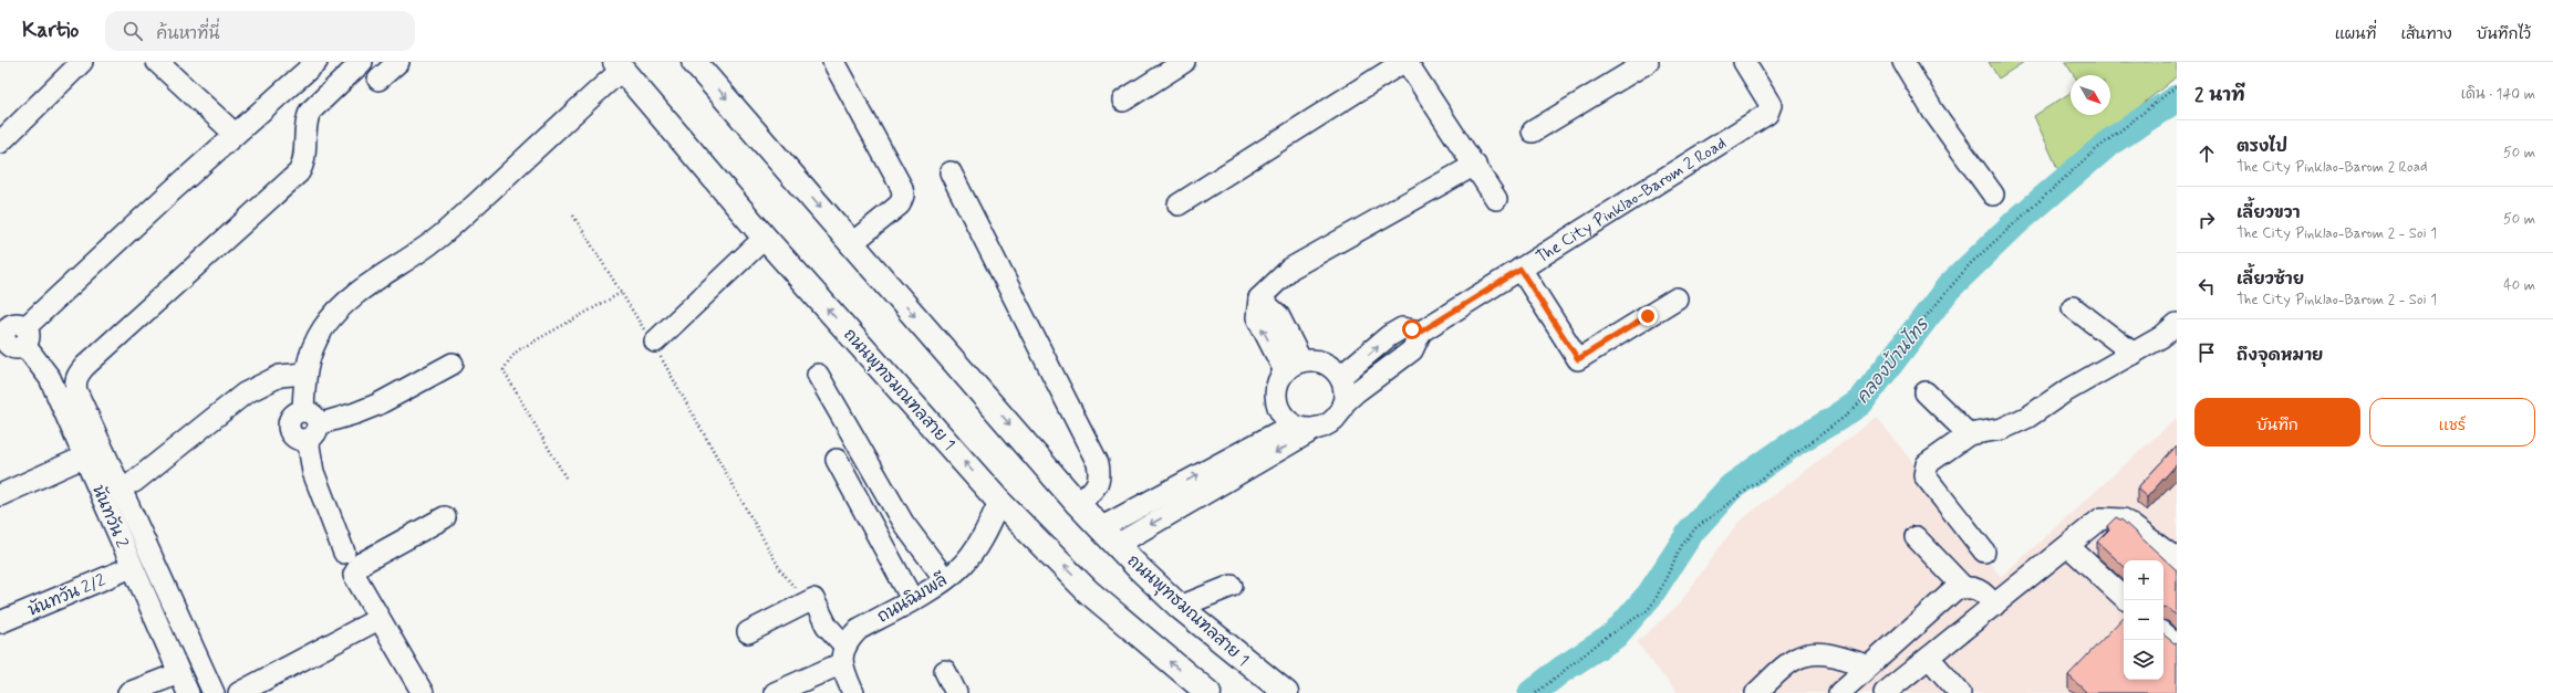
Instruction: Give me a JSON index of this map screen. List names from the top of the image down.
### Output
{
  "streets": {
    "main road": ["ถนนพุทธมณฑลสาย 1"],
    "street": [
      "The City Pinklao-Barom 2 Road",
      "นันทวัน 2",
      "นันทวัน 2/2",
      "ถนนฉิมพลี"
    ]
  },
  "crossings": [
    ["ถนนพุทธมณฑลสาย 1", "ถนนฉิมพลี"],
    ["นันทวัน 2", "นันทวัน 2/2"]
  ],
  "water": ["คลองบ้านไทร"],
  "north": "bottom right",
  "page": {
    "header": "Kartio",
    "search": "ค้นหาที่นี่",
    "nav": ["แผนที่", "เส้นทาง", "บันทึกไว้"],
    "heading": ["2 นาที", "เดิน · 140 m"],
    "list": [
      ["ตรงไป", "The City Pinklao-Barom 2 Road", "50 m"],
      ["เลี้ยวขวา", "The City Pinklao-Barom 2 - Soi 1", "50 m"],
      ["เลี้ยวซ้าย", "The City Pinklao-Barom 2 - Soi 1", "40 m"],
      "ถึงจุดหมาย"
    ],
    "buttons": ["บันทึก", "แชร์"],
    "map_buttons": ["+", "−"]
  }
}
